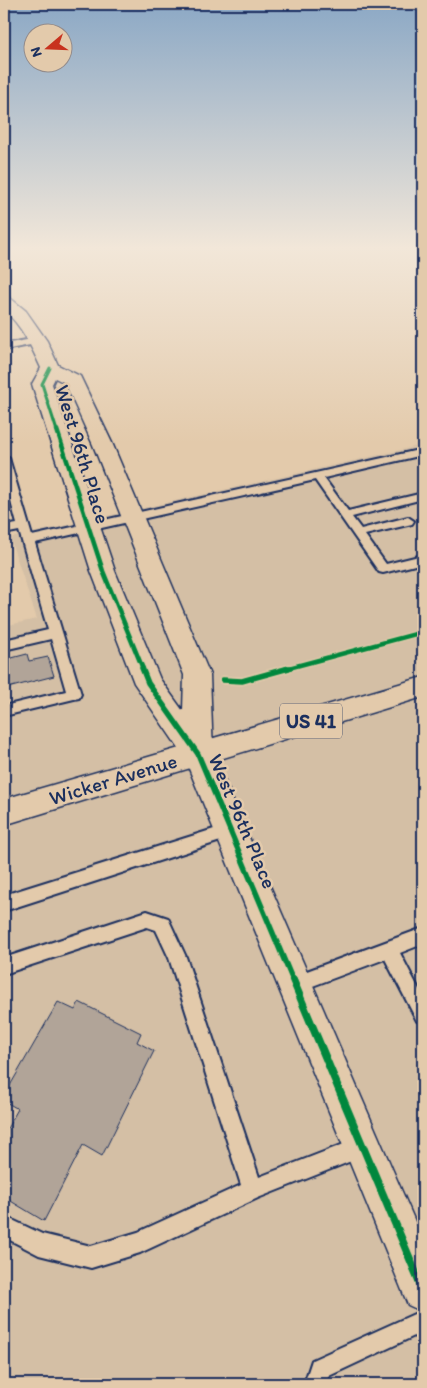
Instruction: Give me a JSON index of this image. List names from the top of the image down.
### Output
{
  "streets": {
    "main road": ["West 96th Place", "US 41", "Wicker Avenue"]
  },
  "crossings": [
    ["West 96th Place", "Wicker Avenue"]
  ],
  "north": "left"
}
